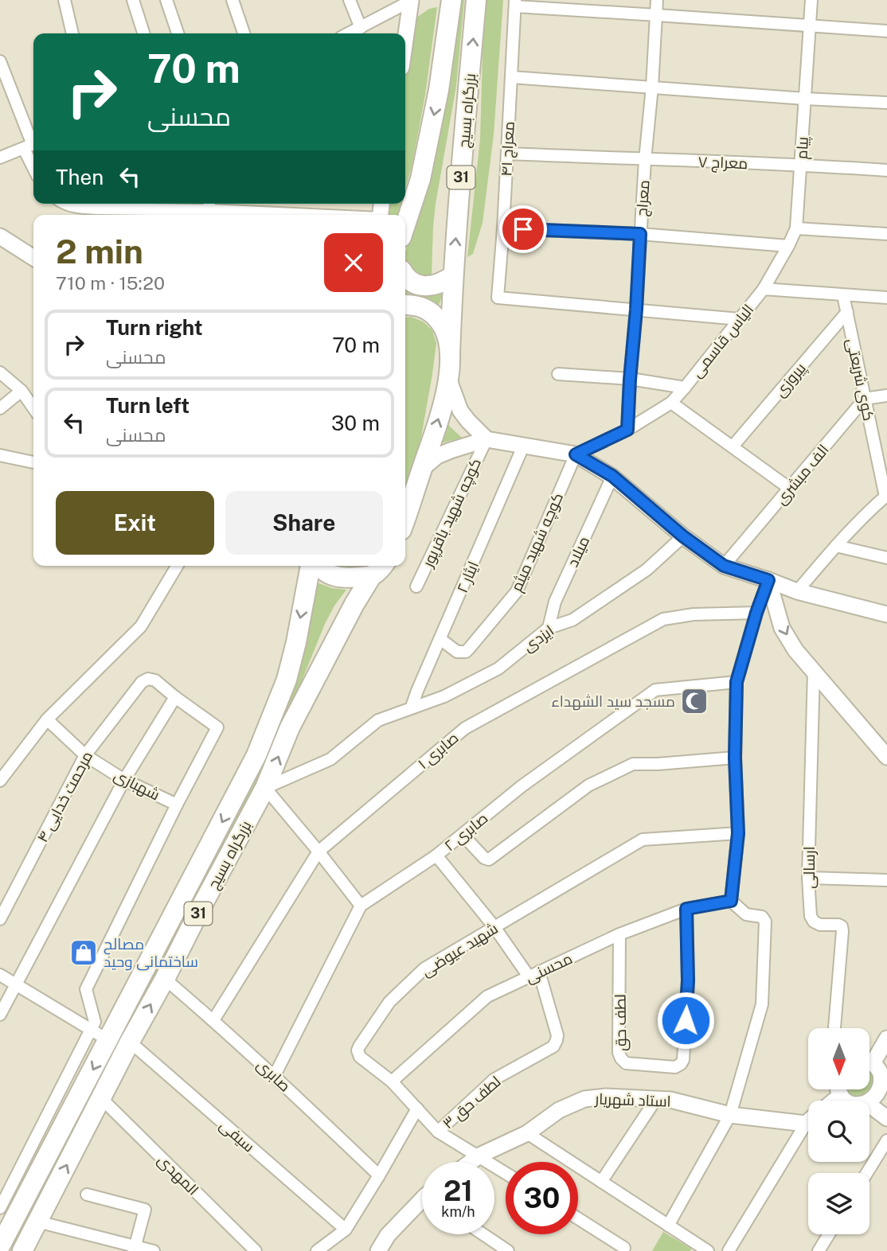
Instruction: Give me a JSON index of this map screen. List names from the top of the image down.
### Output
{
  "streets": {
    "highway": ["بزرگراه بسیج", "31"],
    "street": [
      "پیام",
      "معراج ۴۱",
      "معراج ۷",
      "معراج",
      "الیاس قاسمی",
      "پیروزی",
      "کوی شریعتی",
      "الف مبشری",
      "کوچه شهید باقرپور",
      "کوچه شهید میثم",
      "میلاد",
      "ایثار ۲",
      "ایزدی",
      "صابری ۱",
      "شهبازی",
      "مرحمت خدایی ۴",
      "صابری ۲",
      "ارسالی",
      "شهید عیوضی",
      "محسنی",
      "لطف حق",
      "صابری",
      "استاد شهریار",
      "لطف حق ۳",
      "سیفی",
      "المهدی"
    ]
  },
  "crossings": [
    ["بزرگراه بسیج", "صابری"],
    ["بزرگراه بسیج", "سیفی"],
    ["بزرگراه بسیج", "المهدی"],
    ["پیام", "معراج ۷"],
    ["پیام", "الیاس قاسمی"],
    ["معراج ۴۱", "معراج ۷"],
    ["معراج ۴۱", "معراج"],
    ["معراج ۷", "معراج"],
    ["معراج", "الیاس قاسمی"],
    ["الیاس قاسمی", "کوی شریعتی"],
    ["الیاس قاسمی", "کوچه شهید میثم"],
    ["پیروزی", "کوی شریعتی"],
    ["کوی شریعتی", "الف مبشری"],
    ["کوچه شهید میثم", "ایثار ۲"],
    ["میلاد", "ایزدی"],
    ["ایثار ۲", "ایزدی"],
    ["صابری ۱", "صابری"],
    ["شهبازی", "مرحمت خدایی ۴"],
    ["صابری ۲", "صابری"],
    ["صابری ۲", "لطف حق ۳"],
    ["شهید عیوضی", "محسنی"],
    ["شهید عیوضی", "استاد شهریار"],
    ["شهید عیوضی", "لطف حق ۳"],
    ["محسنی", "لطف حق"],
    ["محسنی", "لطف حق ۳"]
  ],
  "places": {
    "mosque": ["مسجد سید الشهداء"],
    "shop": ["مصالح ساختمانی وحید"]
  },
  "north": "bottom",
  "page": {
    "turn": ["70 m", "محسنی"],
    "then": "Then",
    "heading": ["2 min", "710 m · 15:20"],
    "list": [
      {
        "name": "Turn right",
        "note": "محسنی",
        "value": "70 m"
      },
      {
        "name": "Turn left",
        "note": "محسنی",
        "value": "30 m"
      }
    ],
    "buttons": ["Exit", "Share"],
    "speed": "21 km/h",
    "limit": "30"
  }
}
